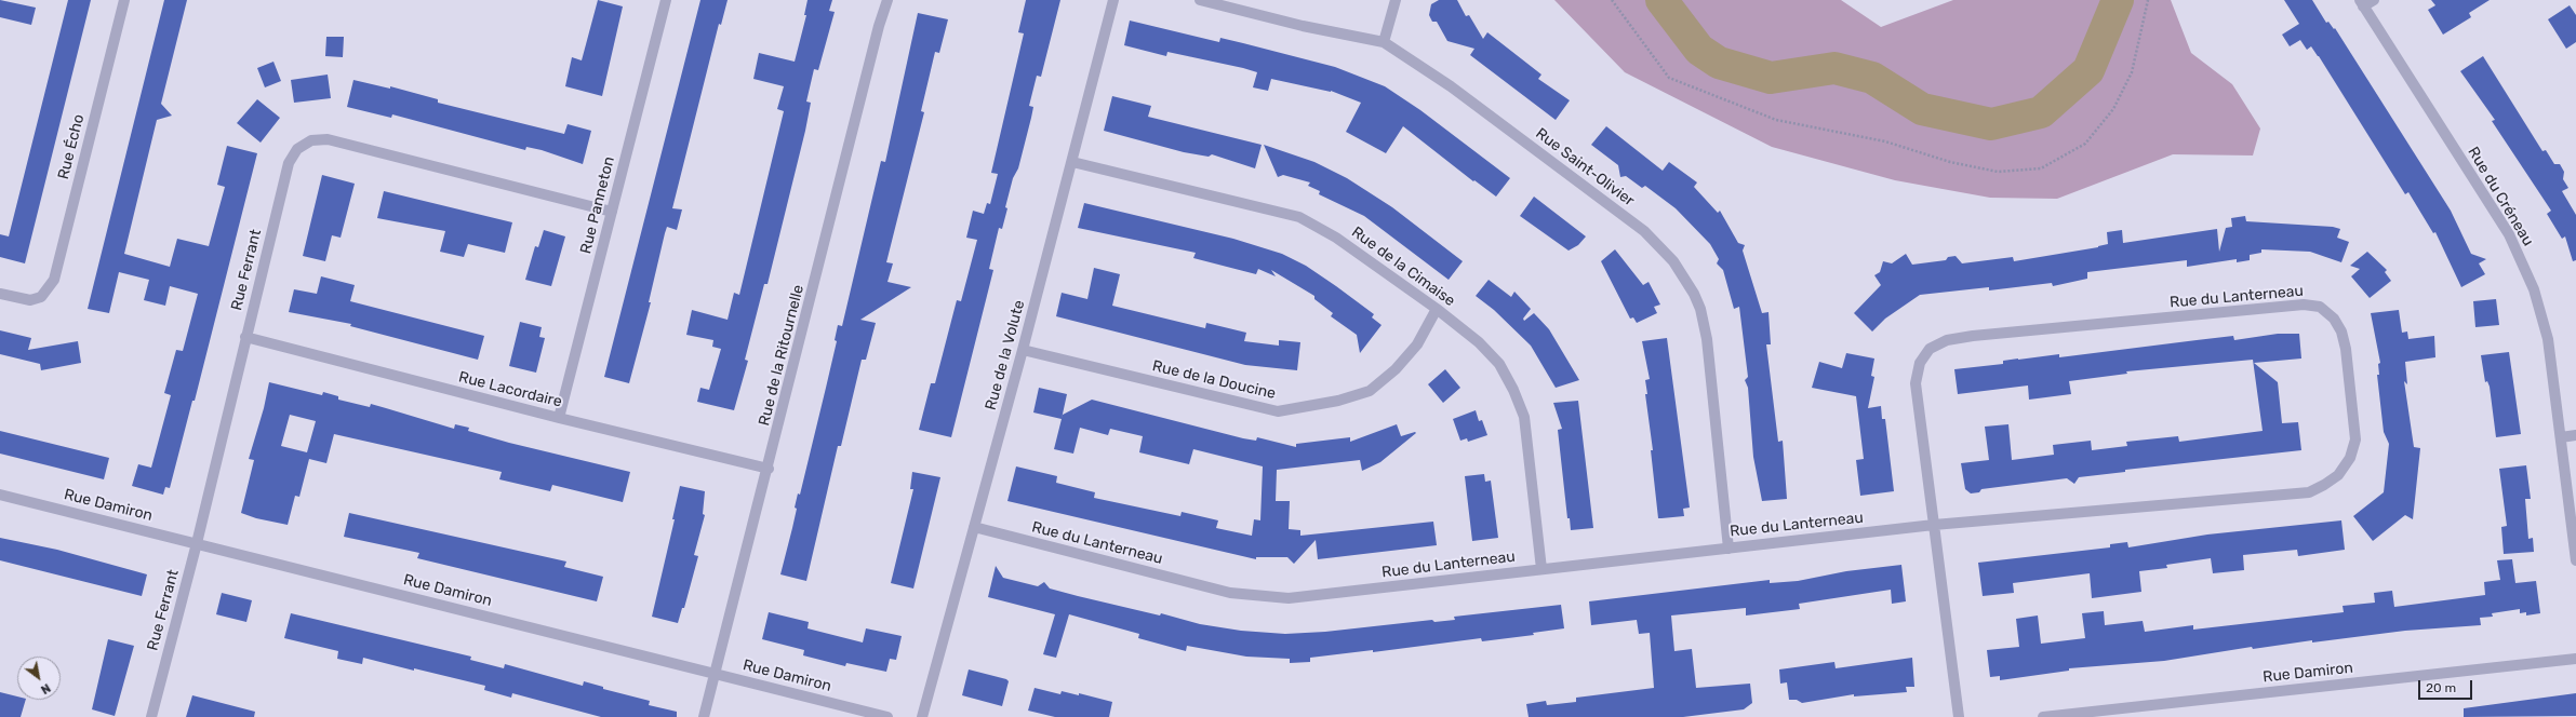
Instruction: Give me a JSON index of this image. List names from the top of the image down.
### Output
{
  "streets": {
    "street": [
      "Rue Écho",
      "Rue Saint-Olivier",
      "Rue du Créneau",
      "Rue Panneton",
      "Rue de la Cimaise",
      "Rue Ferrant",
      "Rue du Lanterneau",
      "Rue de la Ritournelle",
      "Rue de la Volute",
      "Rue de la Doucine",
      "Rue Lacordaire",
      "Rue Damiron"
    ]
  },
  "crossings": [
    ["Rue Saint-Olivier", "Rue du Lanterneau"],
    ["Rue Panneton", "Rue Ferrant"],
    ["Rue Panneton", "Rue Lacordaire"],
    ["Rue de la Cimaise", "Rue du Lanterneau"],
    ["Rue de la Cimaise", "Rue de la Volute"],
    ["Rue de la Cimaise", "Rue de la Doucine"],
    ["Rue Ferrant", "Rue Lacordaire"],
    ["Rue Ferrant", "Rue Damiron"],
    ["Rue du Lanterneau", "Rue de la Volute"],
    ["Rue de la Ritournelle", "Rue Lacordaire"],
    ["Rue de la Ritournelle", "Rue Damiron"],
    ["Rue de la Volute", "Rue de la Doucine"]
  ],
  "scale_bar": "20 m",
  "north": "bottom right"
}
